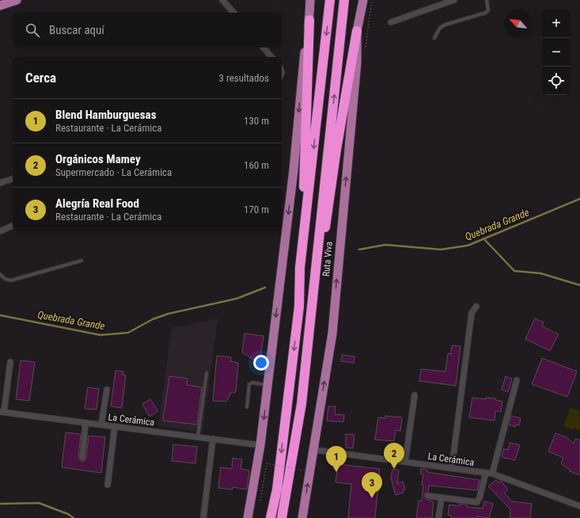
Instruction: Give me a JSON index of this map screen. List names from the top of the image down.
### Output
{
  "streets": {
    "highway": ["Ruta Viva"],
    "street": ["La Cerámica"]
  },
  "crossings": [
    ["Ruta Viva", "La Cerámica"]
  ],
  "water": ["Quebrada Grande"],
  "north": "top left",
  "page": {
    "map_buttons": ["+", "−"],
    "search": "Buscar aquí",
    "heading": ["Cerca", "3 resultados"],
    "list": [
      {
        "mark": "1",
        "name": "Blend Hamburguesas",
        "note": "Restaurante · La Cerámica",
        "value": "130 m"
      },
      {
        "mark": "2",
        "name": "Orgánicos Mamey",
        "note": "Supermercado · La Cerámica",
        "value": "160 m"
      },
      {
        "mark": "3",
        "name": "Alegría Real Food",
        "note": "Restaurante · La Cerámica",
        "value": "170 m"
      }
    ],
    "pins": ["2", "1", "3"]
  }
}
